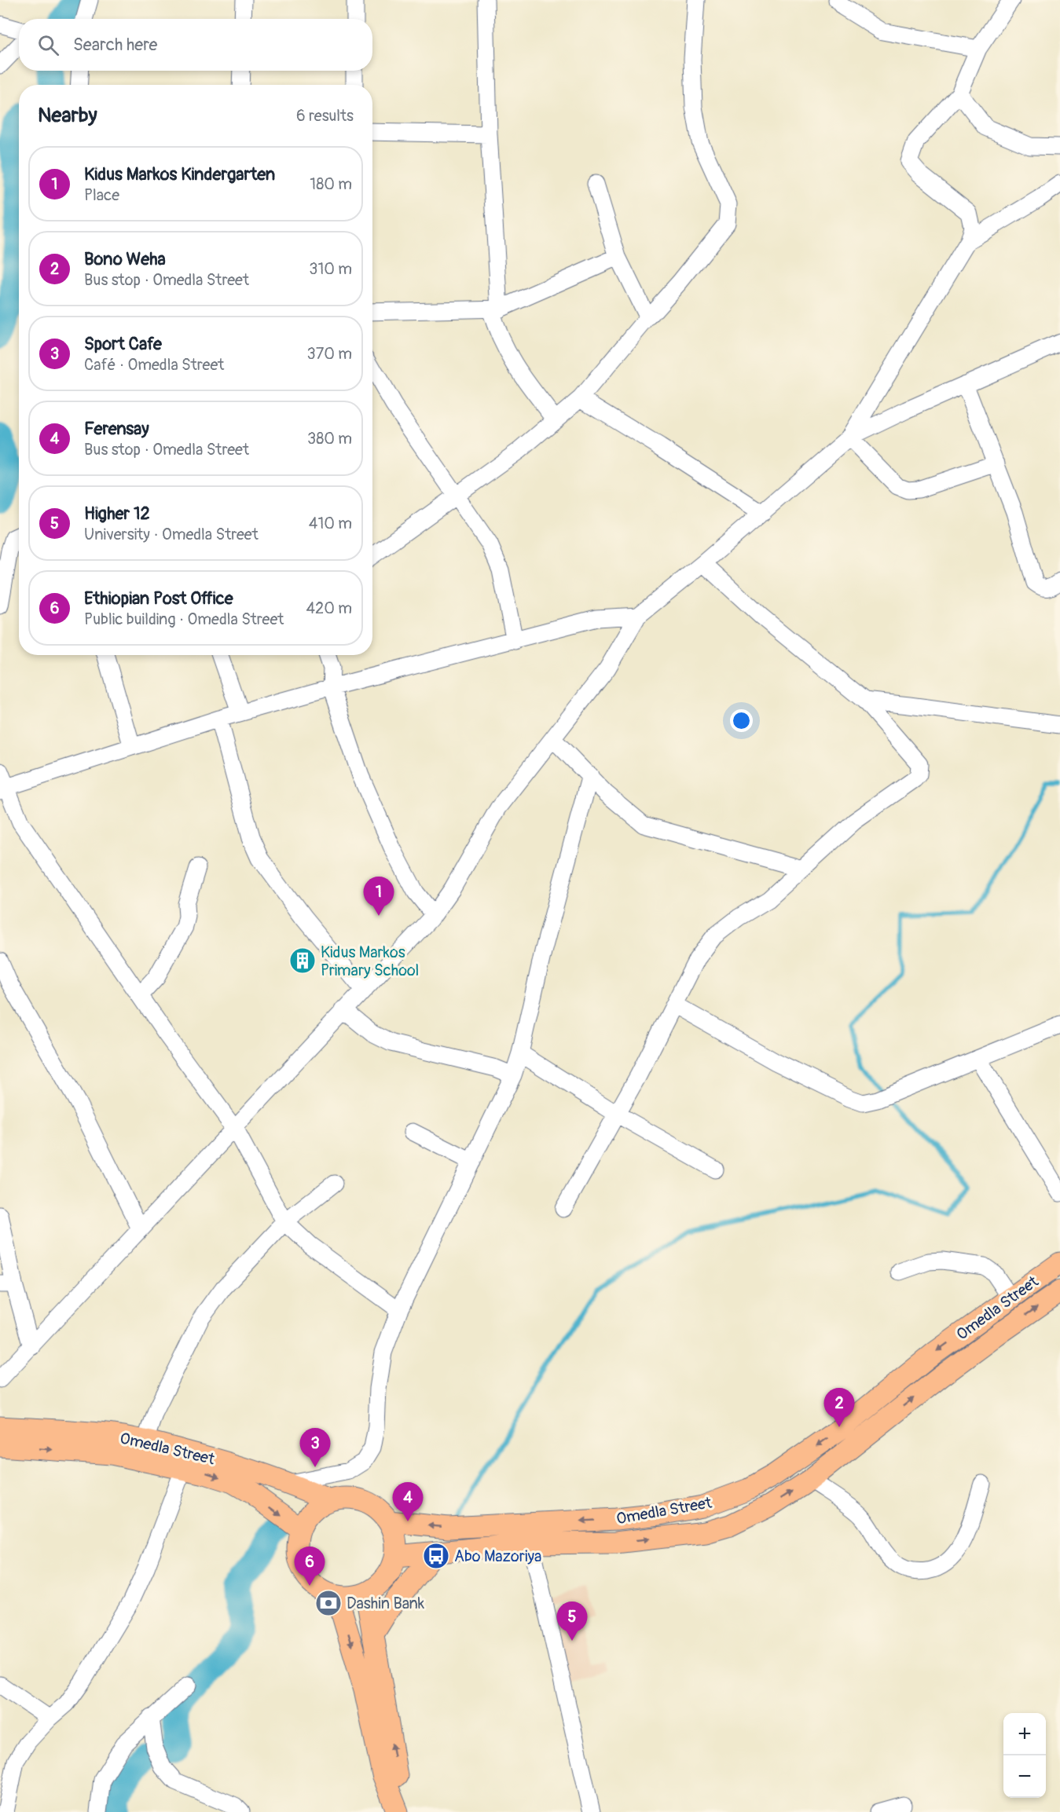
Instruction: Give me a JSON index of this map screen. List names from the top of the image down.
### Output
{
  "streets": {
    "main road": ["Omedla Street"]
  },
  "places": {
    "building": ["Kidus Markos Primary School"],
    "bus stop": ["Abo Mazoriya"],
    "bank": ["Dashin Bank"]
  },
  "page": {
    "search": "Search here",
    "heading": ["Nearby", "6 results"],
    "list": [
      {
        "mark": "1",
        "name": "Kidus Markos Kindergarten",
        "note": "Place",
        "value": "180 m"
      },
      {
        "mark": "2",
        "name": "Bono Weha",
        "note": "Bus stop · Omedla Street",
        "value": "310 m"
      },
      {
        "mark": "3",
        "name": "Sport Cafe",
        "note": "Café · Omedla Street",
        "value": "370 m"
      },
      {
        "mark": "4",
        "name": "Ferensay",
        "note": "Bus stop · Omedla Street",
        "value": "380 m"
      },
      {
        "mark": "5",
        "name": "Higher 12",
        "note": "University · Omedla Street",
        "value": "410 m"
      },
      {
        "mark": "6",
        "name": "Ethiopian Post Office",
        "note": "Public building · Omedla Street",
        "value": "420 m"
      }
    ],
    "pins": [
      "1",
      "2",
      "3",
      "4",
      "6",
      "5"
    ],
    "map_buttons": ["+", "−"]
  }
}
